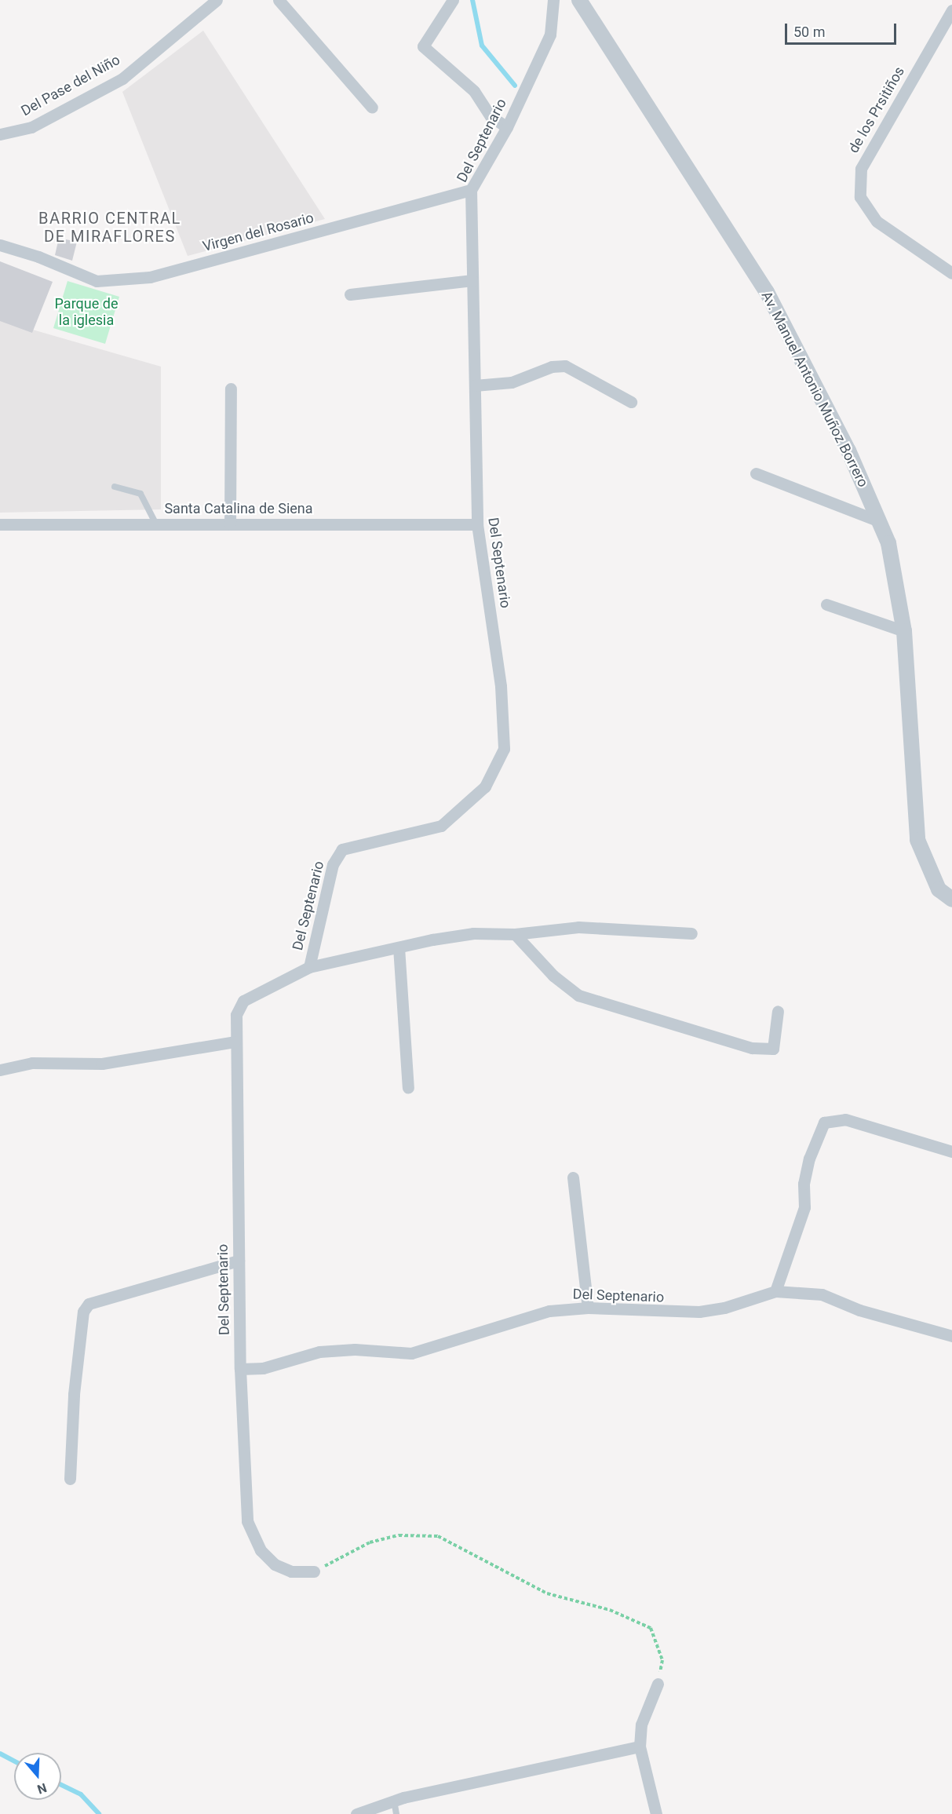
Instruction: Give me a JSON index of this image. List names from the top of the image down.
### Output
{
  "streets": {
    "street": [
      "Del Pase del Niño",
      "de los Prsitiños",
      "Del Septenario",
      "Virgen del Rosario",
      "Av. Manuel Antonio Muñoz Borrero",
      "Santa Catalina de Siena"
    ]
  },
  "crossings": [
    ["Del Septenario", "Virgen del Rosario"],
    ["Del Septenario", "Santa Catalina de Siena"]
  ],
  "districts": ["BARRIO CENTRAL DE MIRAFLORES"],
  "parks": ["Parque de la iglesia"],
  "scale_bar": "50 m",
  "north": "bottom"
}
